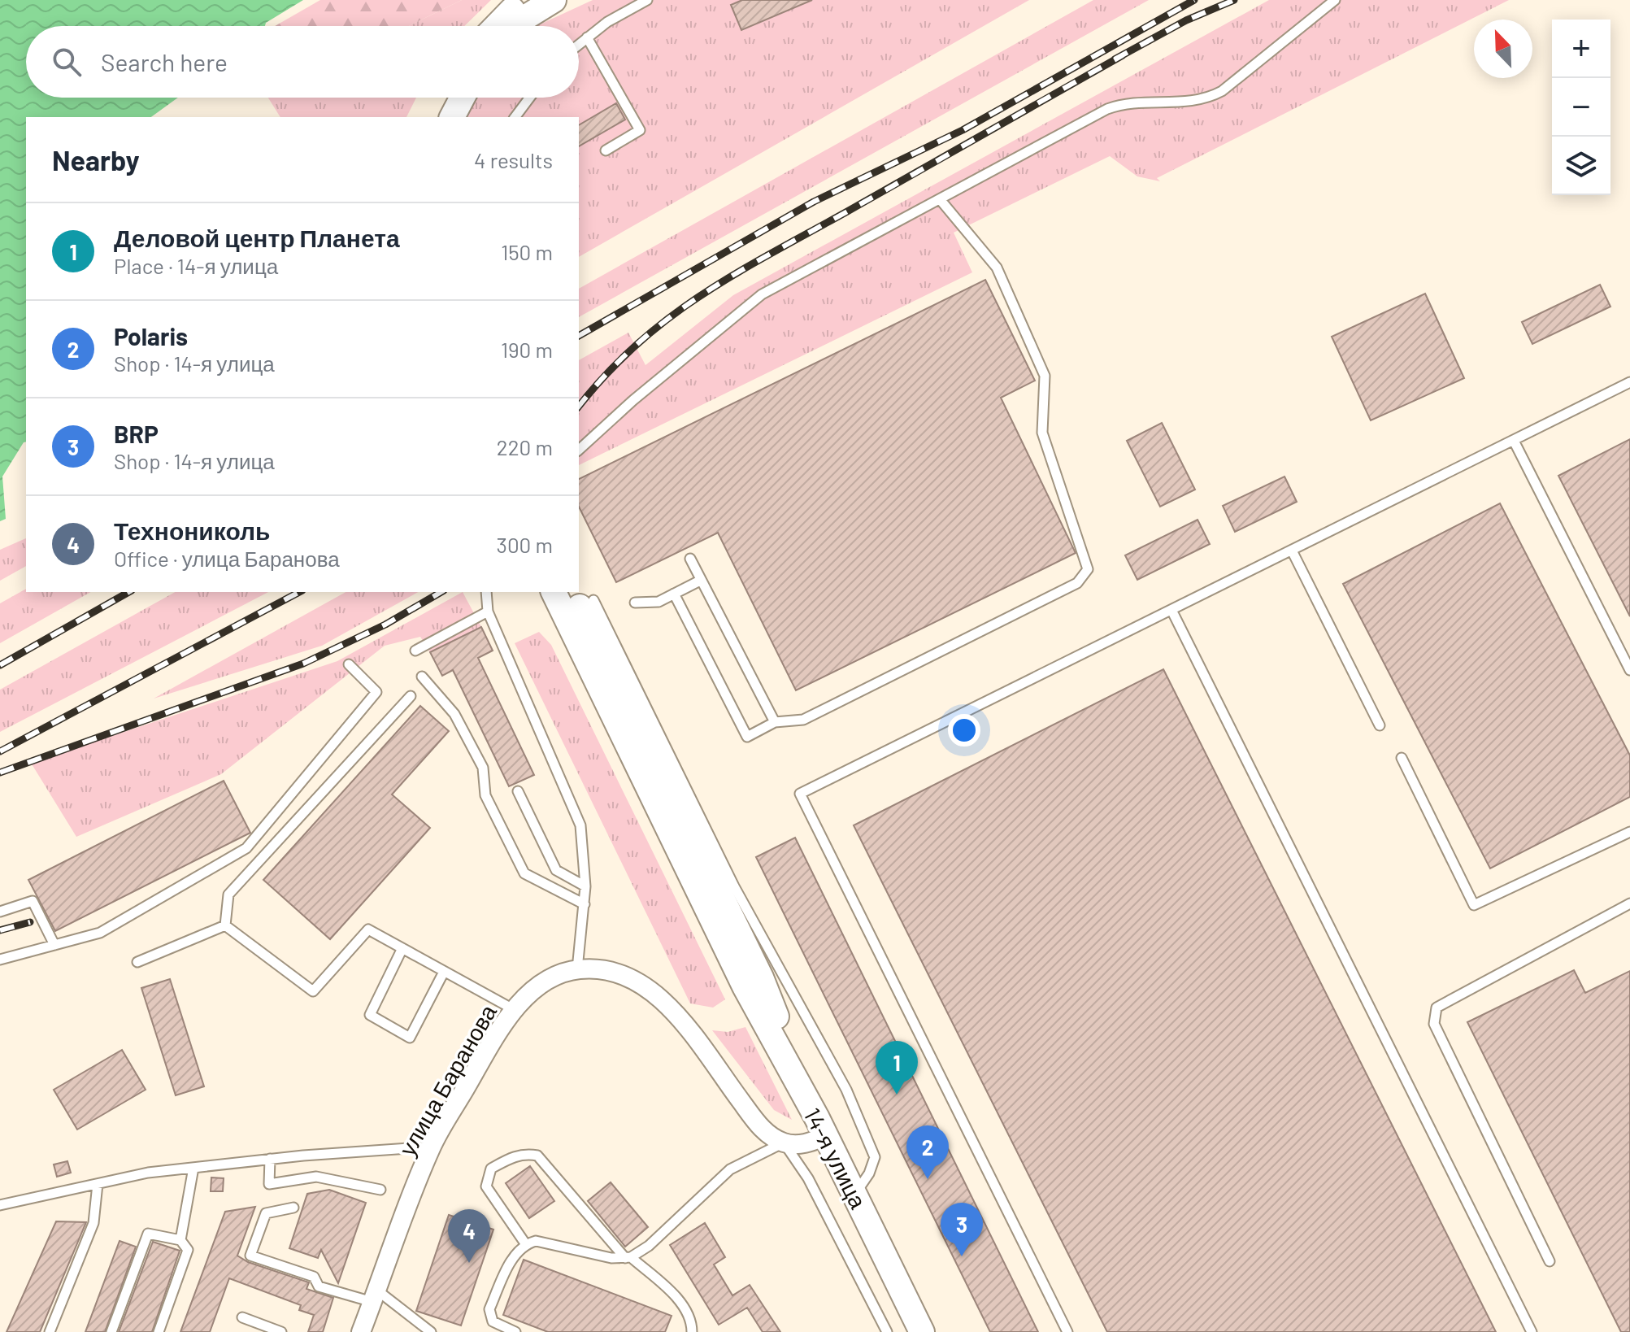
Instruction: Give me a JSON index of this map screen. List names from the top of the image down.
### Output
{
  "streets": {
    "main road": ["14-я улица"],
    "street": ["улица Баранова"]
  },
  "north": "top left",
  "page": {
    "map_buttons": ["+", "−"],
    "search": "Search here",
    "heading": ["Nearby", "4 results"],
    "list": [
      {
        "mark": "1",
        "name": "Деловой центр Планета",
        "note": "Place · 14-я улица",
        "value": "150 m"
      },
      {
        "mark": "2",
        "name": "Polaris",
        "note": "Shop · 14-я улица",
        "value": "190 m"
      },
      {
        "mark": "3",
        "name": "BRP",
        "note": "Shop · 14-я улица",
        "value": "220 m"
      },
      {
        "mark": "4",
        "name": "Технониколь",
        "note": "Office · улица Баранова",
        "value": "300 m"
      }
    ],
    "pins": [
      "1",
      "2",
      "3",
      "4"
    ]
  }
}
